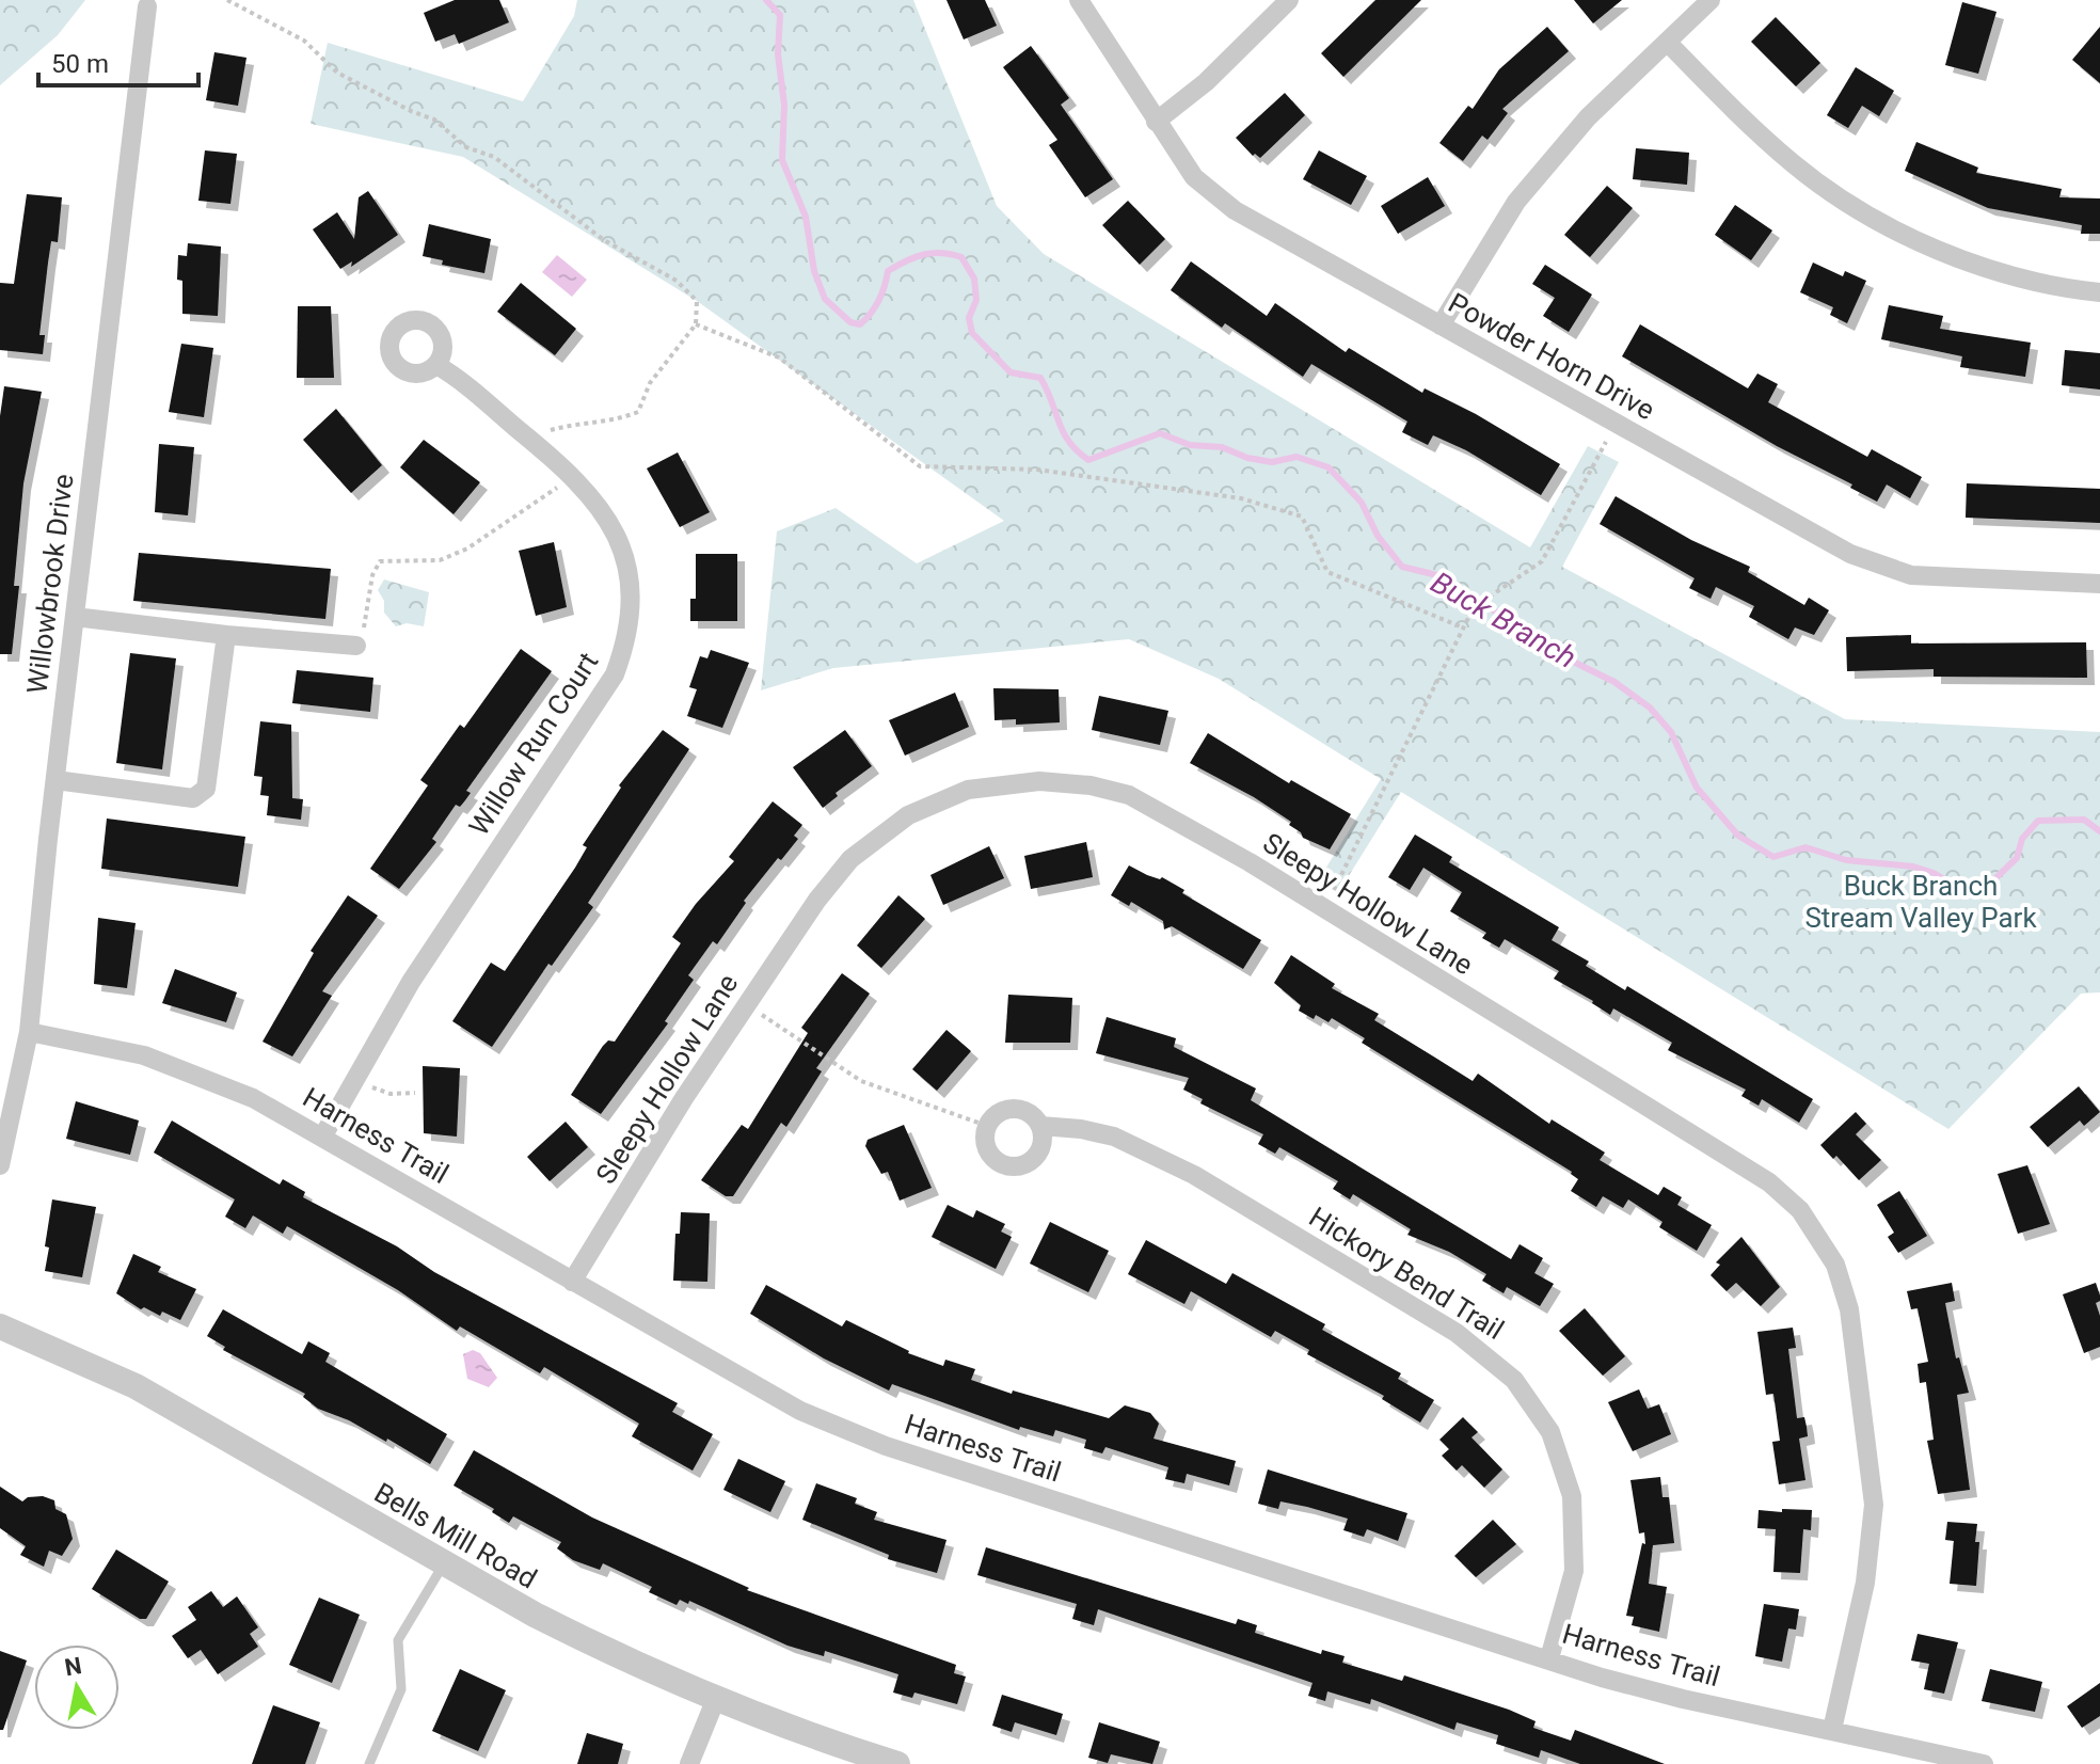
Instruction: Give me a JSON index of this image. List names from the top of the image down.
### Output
{
  "streets": {
    "street": [
      "Powder Horn Drive",
      "Willowbrook Drive",
      "Willow Run Court",
      "Sleepy Hollow Lane",
      "Harness Trail",
      "Hickory Bend Trail",
      "Bells Mill Road"
    ]
  },
  "crossings": [
    ["Willowbrook Drive", "Harness Trail"],
    ["Willow Run Court", "Harness Trail"],
    ["Sleepy Hollow Lane", "Harness Trail"],
    ["Harness Trail", "Hickory Bend Trail"]
  ],
  "water": ["Buck Branch"],
  "parks": ["Buck Branch Stream Valley Park"],
  "scale_bar": "50 m",
  "north": "top"
}
